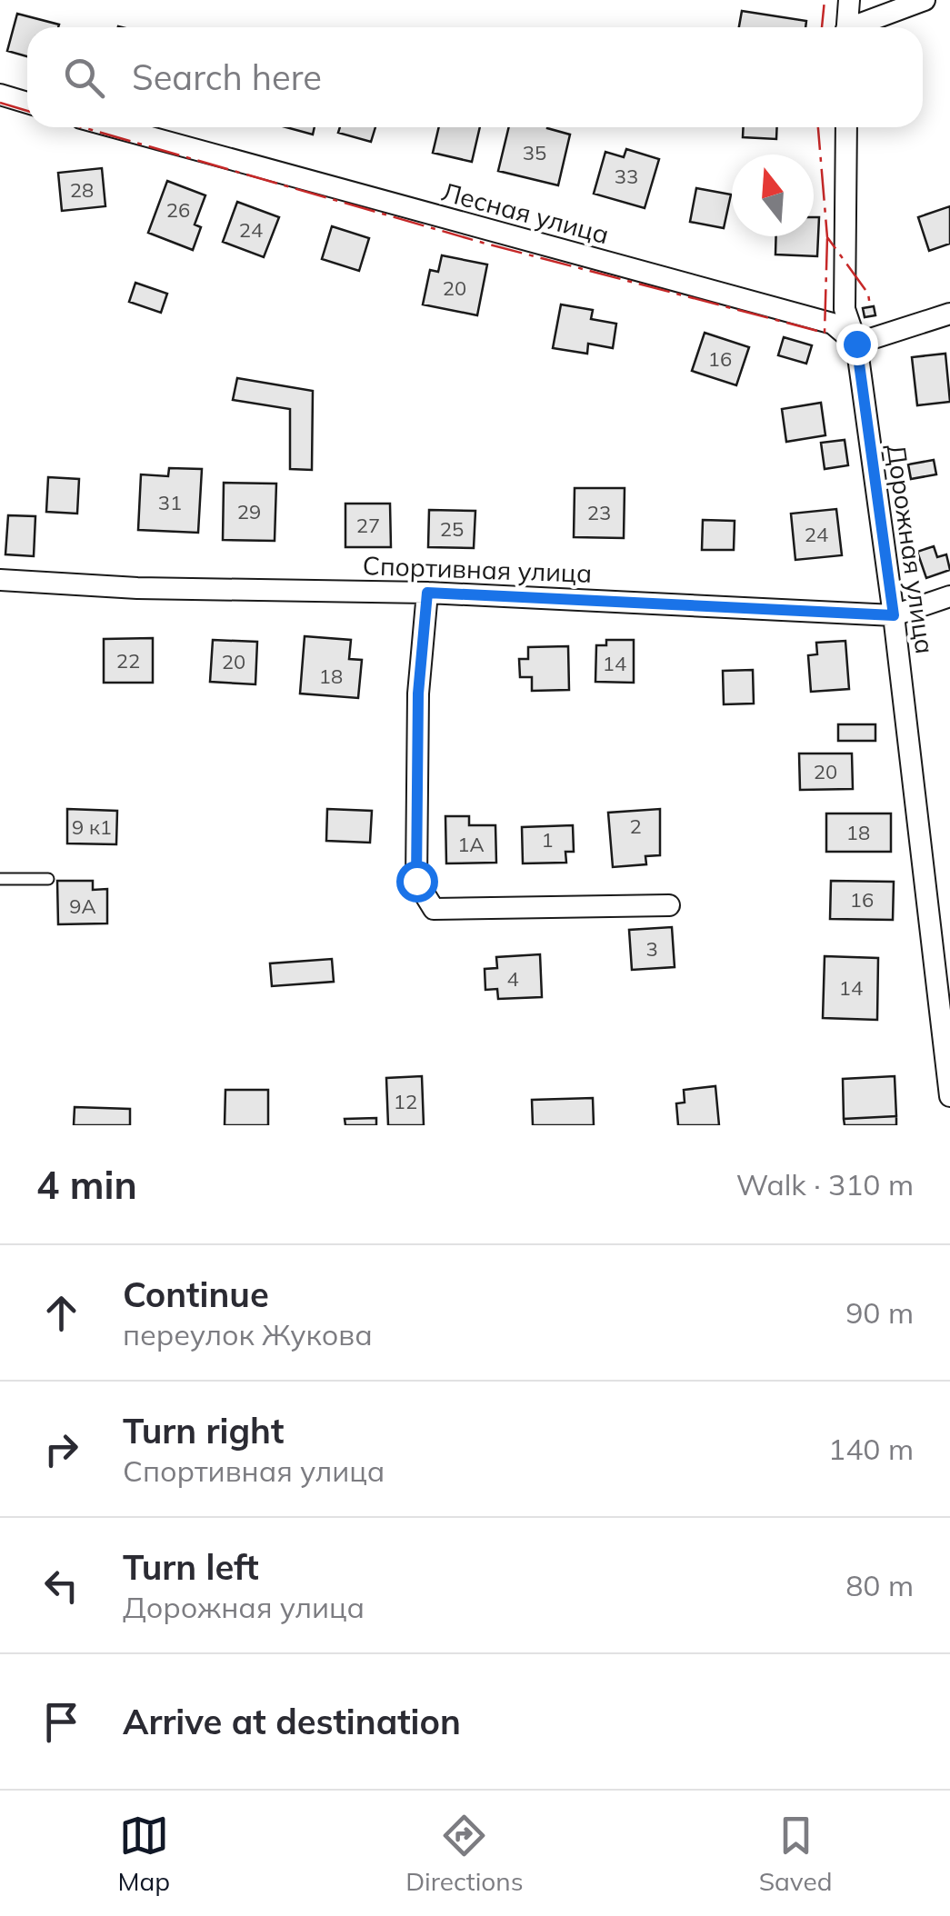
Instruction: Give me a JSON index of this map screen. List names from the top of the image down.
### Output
{
  "streets": {
    "street": ["Лесная улица", "Дорожная улица", "Спортивная улица"]
  },
  "crossings": [
    ["Лесная улица", "Дорожная улица"],
    ["Дорожная улица", "Спортивная улица"]
  ],
  "house_numbers": [
    "35",
    "33",
    "28",
    "26",
    "24",
    "20",
    "16",
    "31",
    "29",
    "23",
    "27",
    "25",
    "24",
    "22",
    "20",
    "14",
    "18",
    "20",
    "2",
    "9 к1",
    "18",
    "1",
    "1А",
    "16",
    "9А",
    "3",
    "4",
    "14",
    "12"
  ],
  "north": "top",
  "page": {
    "search": "Search here",
    "heading": ["4 min", "Walk · 310 m"],
    "list": [
      ["Continue", "переулок Жукова", "90 m"],
      ["Turn right", "Спортивная улица", "140 m"],
      ["Turn left", "Дорожная улица", "80 m"],
      "Arrive at destination"
    ],
    "nav": ["Map", "Directions", "Saved"]
  }
}
